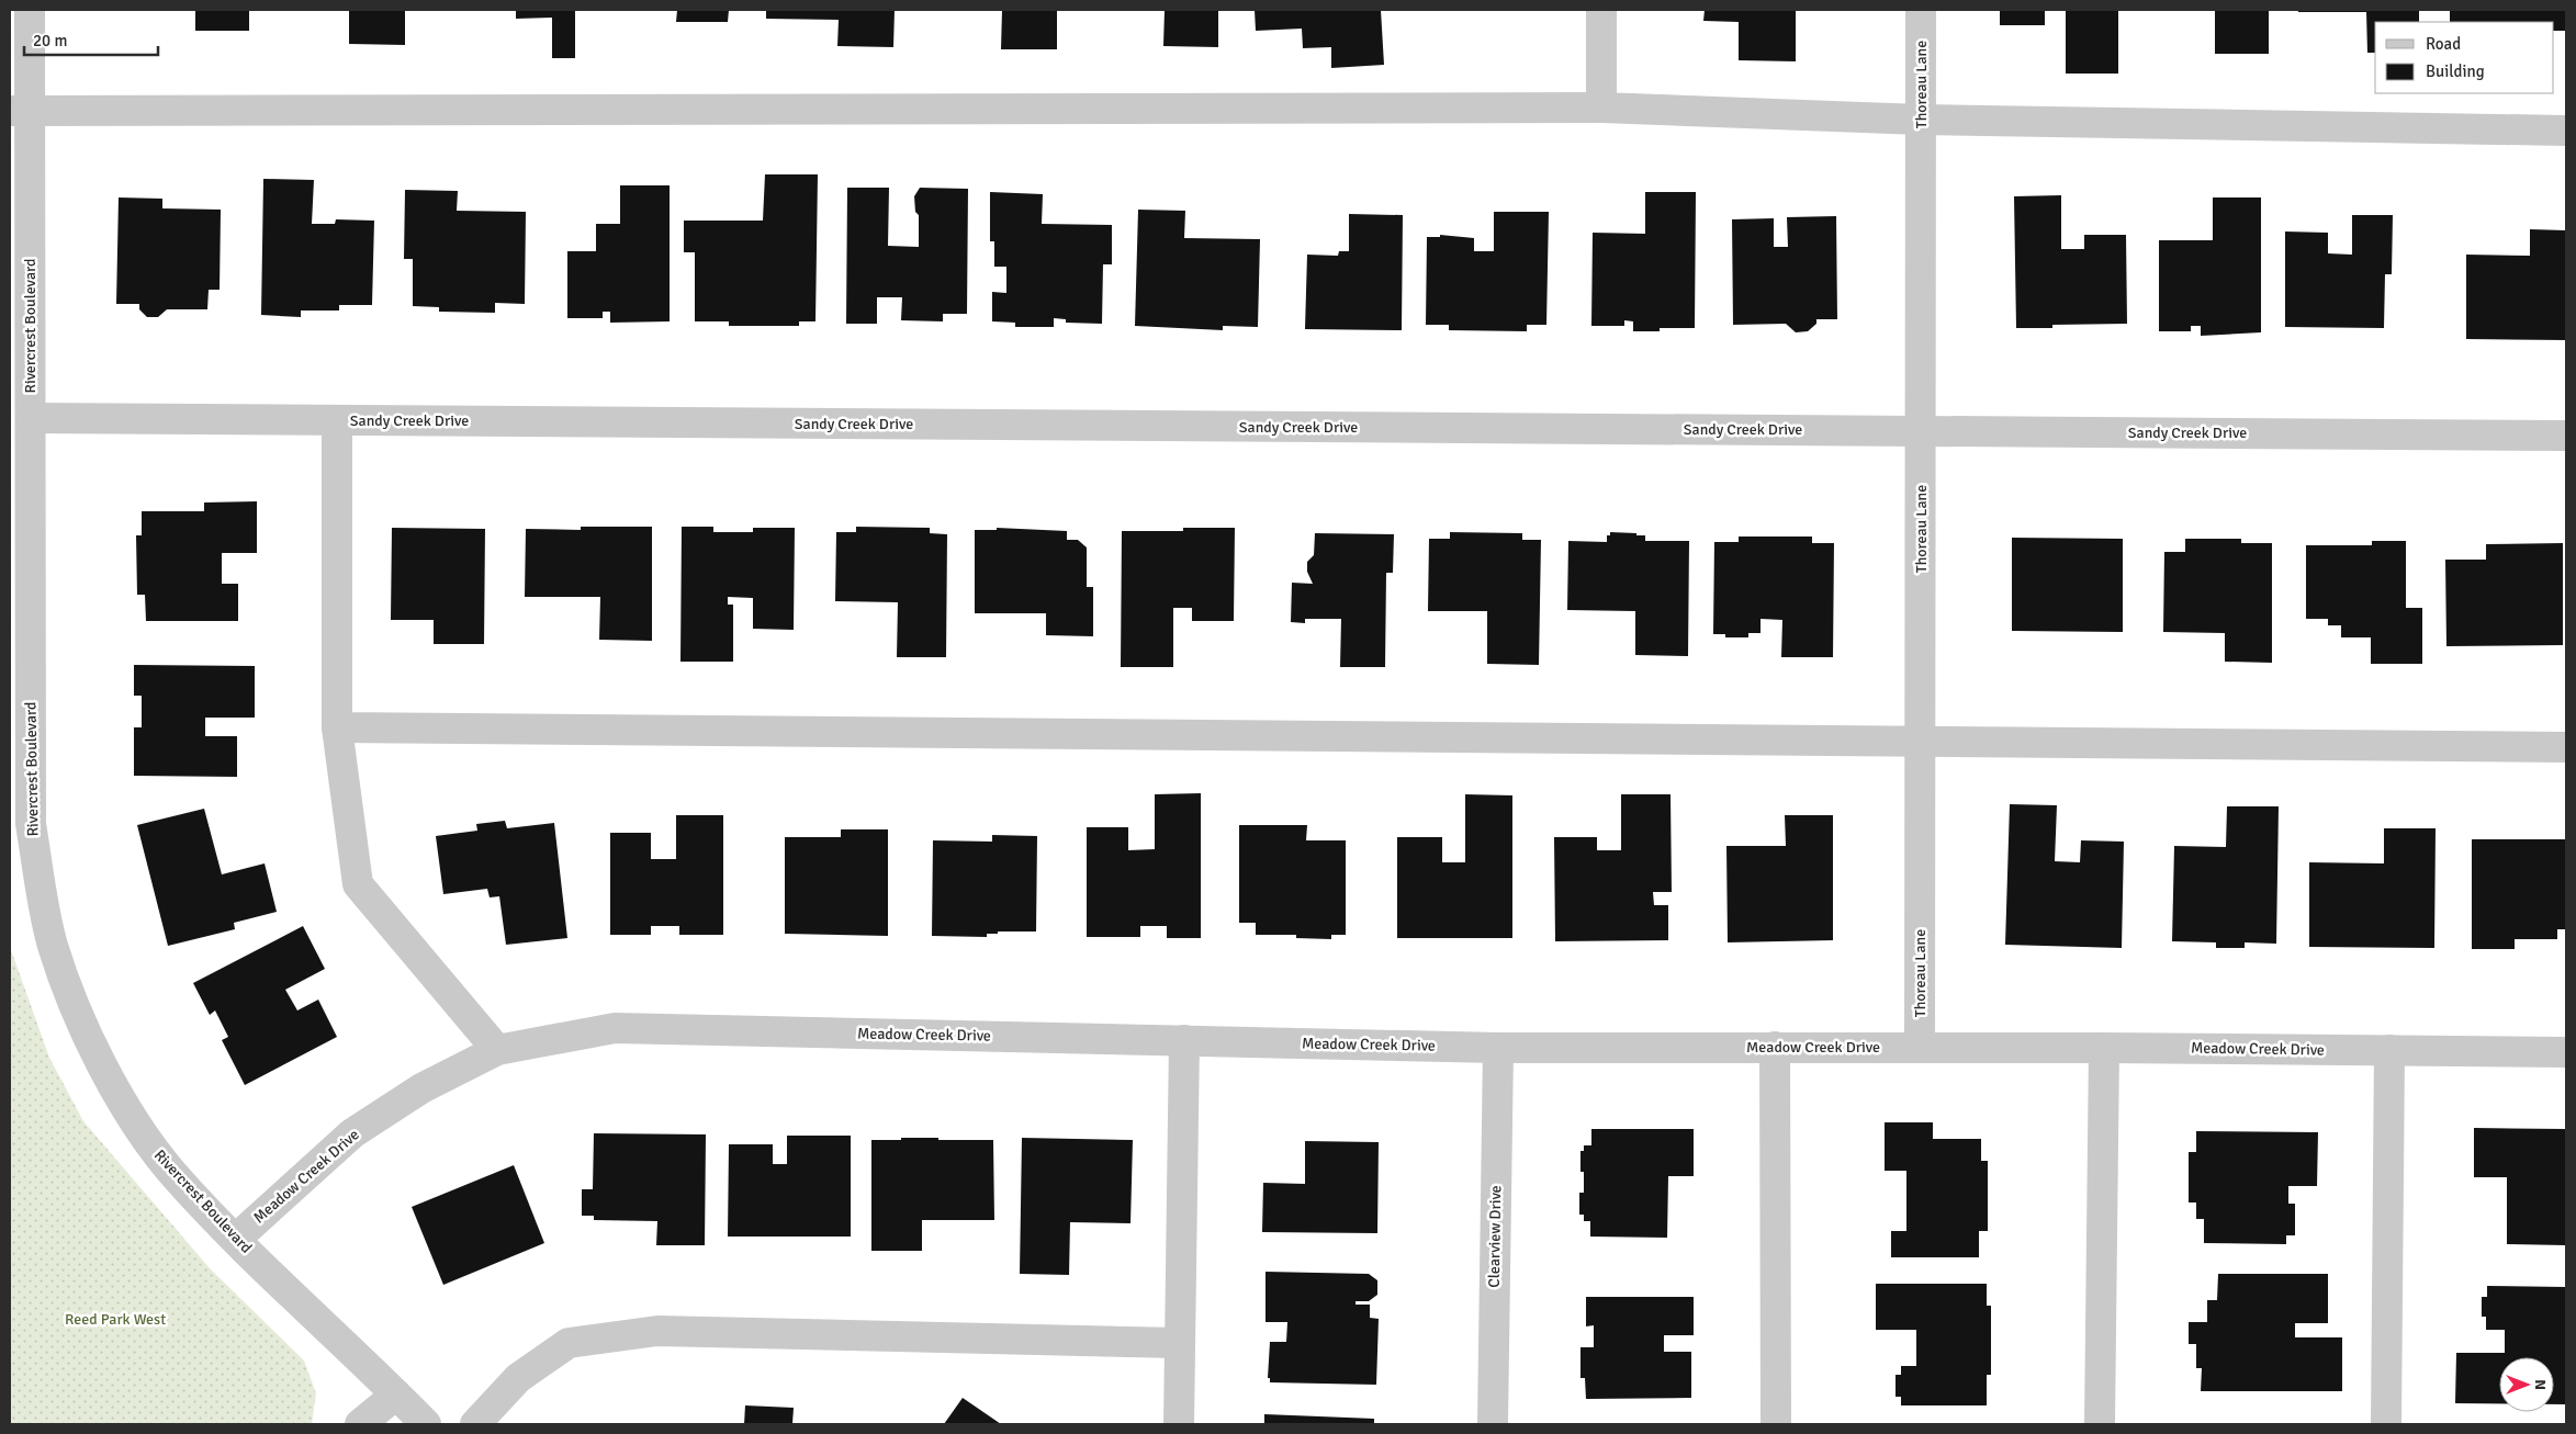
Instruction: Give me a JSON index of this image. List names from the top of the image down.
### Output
{
  "streets": {
    "street": [
      "Thoreau Lane",
      "Rivercrest Boulevard",
      "Sandy Creek Drive",
      "Meadow Creek Drive",
      "Clearview Drive"
    ]
  },
  "crossings": [
    ["Thoreau Lane", "Sandy Creek Drive"],
    ["Thoreau Lane", "Meadow Creek Drive"],
    ["Rivercrest Boulevard", "Sandy Creek Drive"],
    ["Rivercrest Boulevard", "Meadow Creek Drive"],
    ["Meadow Creek Drive", "Clearview Drive"]
  ],
  "parks": ["Reed Park West"],
  "legend": ["Road", "Building"],
  "scale_bar": "20 m",
  "north": "right"
}
